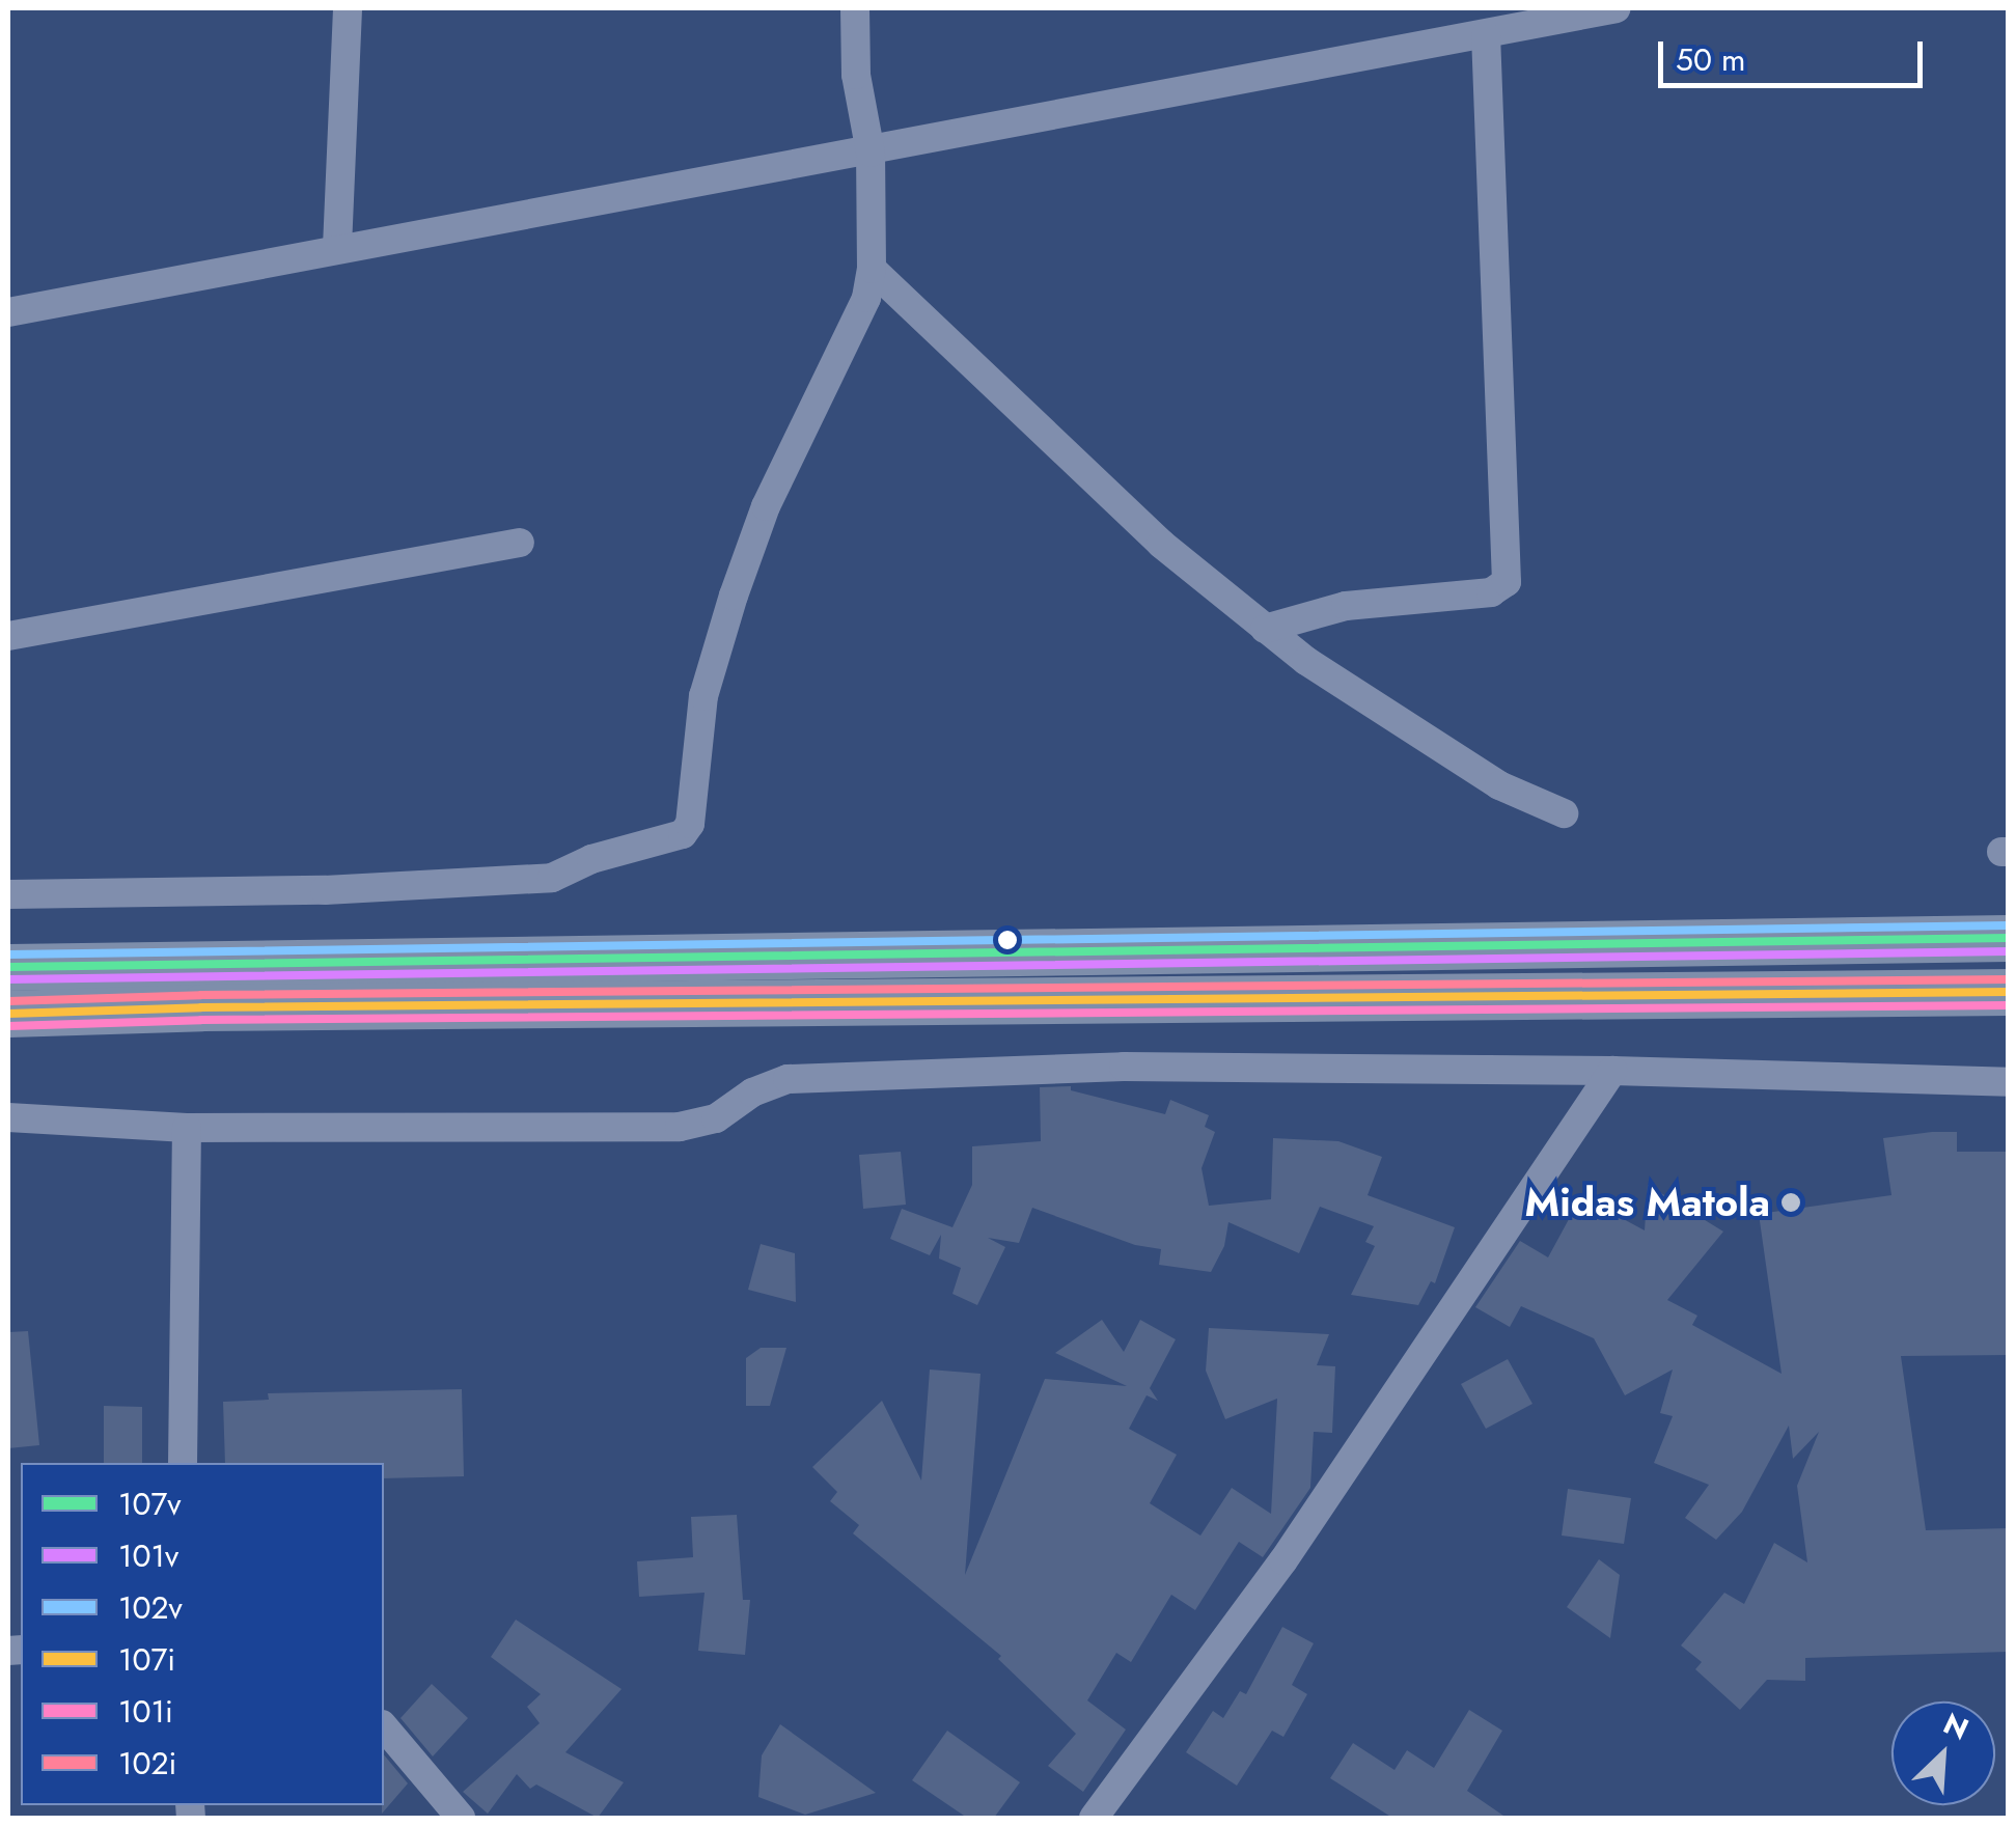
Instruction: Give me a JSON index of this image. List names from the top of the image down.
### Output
{
  "places": ["Midas Matola"],
  "lines": [
    "transit line 102v",
    "transit line 107v",
    "transit line 101v",
    "transit line 102i",
    "transit line 107i",
    "transit line 101i"
  ],
  "legend": [
    "107v",
    "101v",
    "102v",
    "107i",
    "101i",
    "102i"
  ],
  "scale_bar": "50 m",
  "north": "top right"
}
